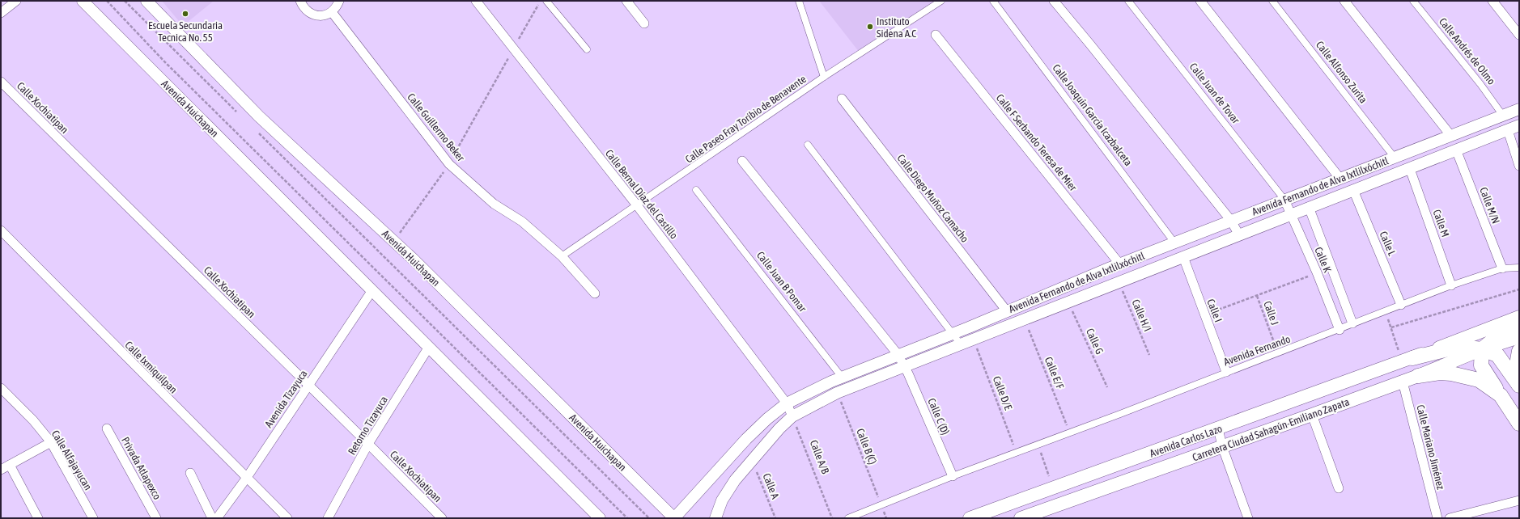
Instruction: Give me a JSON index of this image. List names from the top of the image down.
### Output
{
  "streets": {
    "main road": ["Carretera Ciudad Sahagún-Emiliano Zapata", "Avenida Carlos Lazo"],
    "street": [
      "Calle Andrés de Olmo",
      "Calle Alfonso Zurita",
      "Calle Juan de Tovar",
      "Calle Xochiatipan",
      "Avenida Huichapan",
      "Calle Joaquín García Icazbalceta",
      "Calle Paseo Fray Toribio de Benavente",
      "Calle Guillermo Beker",
      "Calle F Serbando Teresa de Mier",
      "Avenida Fernando de Alva Ixtlilxóchitl",
      "Calle Bernal Díaz del Castillo",
      "Calle Diego Muñoz Camacho",
      "Calle M/N",
      "Calle M",
      "Calle L",
      "Calle K",
      "Calle Juan B Pomar",
      "Calle I",
      "Avenida Fernando",
      "Calle Ixmiquilpan",
      "Avenida Tizayuca",
      "Calle C (D)",
      "Retorno Tizayuca",
      "Calle Mariano Jiménez",
      "Calle Alfajayucan",
      "Privada Atlapexco"
    ],
    "path": [
      "Calle J",
      "Calle H/I",
      "Calle G",
      "Calle E/F",
      "Calle D/E",
      "Calle B (C)",
      "Calle A/B",
      "Calle A"
    ]
  },
  "crossings": [
    ["Calle Andrés de Olmo", "Avenida Fernando de Alva Ixtlilxóchitl"],
    ["Calle Alfonso Zurita", "Avenida Fernando de Alva Ixtlilxóchitl"],
    ["Calle Juan de Tovar", "Avenida Fernando de Alva Ixtlilxóchitl"],
    ["Calle Juan de Tovar", "Calle K"],
    ["Calle Xochiatipan", "Avenida Tizayuca"],
    ["Calle Xochiatipan", "Retorno Tizayuca"],
    ["Avenida Huichapan", "Avenida Fernando de Alva Ixtlilxóchitl"],
    ["Avenida Huichapan", "Avenida Tizayuca"],
    ["Avenida Huichapan", "Retorno Tizayuca"],
    ["Calle Joaquín García Icazbalceta", "Avenida Fernando de Alva Ixtlilxóchitl"],
    ["Calle Paseo Fray Toribio de Benavente", "Calle Guillermo Beker"],
    ["Calle Paseo Fray Toribio de Benavente", "Calle Bernal Díaz del Castillo"],
    ["Calle F Serbando Teresa de Mier", "Avenida Fernando de Alva Ixtlilxóchitl"],
    ["Avenida Fernando de Alva Ixtlilxóchitl", "Calle Bernal Díaz del Castillo"],
    ["Avenida Fernando de Alva Ixtlilxóchitl", "Calle Diego Muñoz Camacho"],
    ["Avenida Fernando de Alva Ixtlilxóchitl", "Calle M/N"],
    ["Avenida Fernando de Alva Ixtlilxóchitl", "Calle M"],
    ["Avenida Fernando de Alva Ixtlilxóchitl", "Calle L"],
    ["Avenida Fernando de Alva Ixtlilxóchitl", "Calle K"],
    ["Avenida Fernando de Alva Ixtlilxóchitl", "Calle Juan B Pomar"],
    ["Avenida Fernando de Alva Ixtlilxóchitl", "Calle I"],
    ["Avenida Fernando de Alva Ixtlilxóchitl", "Calle H/I"],
    ["Avenida Fernando de Alva Ixtlilxóchitl", "Calle G"],
    ["Avenida Fernando de Alva Ixtlilxóchitl", "Calle E/F"],
    ["Avenida Fernando de Alva Ixtlilxóchitl", "Calle D/E"],
    ["Avenida Fernando de Alva Ixtlilxóchitl", "Calle C (D)"],
    ["Avenida Fernando de Alva Ixtlilxóchitl", "Calle B (C)"],
    ["Avenida Fernando de Alva Ixtlilxóchitl", "Calle A/B"],
    ["Avenida Fernando de Alva Ixtlilxóchitl", "Calle A"],
    ["Calle M/N", "Avenida Fernando"],
    ["Calle M", "Avenida Fernando"],
    ["Calle L", "Avenida Fernando"],
    ["Calle K", "Avenida Fernando"],
    ["Calle I", "Avenida Fernando"],
    ["Calle J", "Avenida Fernando"],
    ["Avenida Fernando", "Calle E/F"],
    ["Avenida Fernando", "Calle D/E"],
    ["Avenida Fernando", "Calle C (D)"],
    ["Avenida Fernando", "Calle B (C)"],
    ["Calle Ixmiquilpan", "Avenida Tizayuca"],
    ["Carretera Ciudad Sahagún-Emiliano Zapata", "Calle Mariano Jiménez"]
  ],
  "places": ["Escuela Secundaria Tecnica No. 55", "Instituto Sidena A.C"]
}
